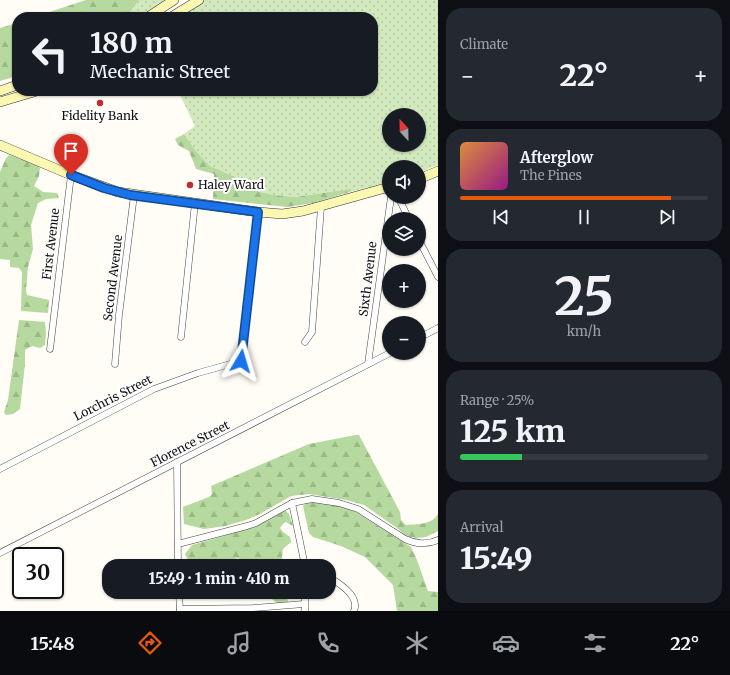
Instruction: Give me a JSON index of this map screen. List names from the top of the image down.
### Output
{
  "streets": {
    "street": [
      "First Avenue",
      "Second Avenue",
      "Sixth Avenue",
      "Lorchris Street",
      "Florence Street"
    ]
  },
  "crossings": [
    ["Sixth Avenue", "Florence Street"]
  ],
  "places": ["Fidelity Bank", "Haley Ward"],
  "north": "top",
  "page": {
    "tile": [
      "Climate",
      ["25", "km/h"],
      ["Range · 25%", "125 km"],
      ["Arrival", "15:49"]
    ],
    "turn": ["180 m", "Mechanic Street"],
    "heat": ["−", "22°", "+"],
    "map_buttons": ["+", "−"],
    "song": ["Afterglow", "The Pines"],
    "limit": "30",
    "trip": "15:49 · 1 min · 410 m",
    "tabs": ["15:48", "22°"]
  }
}
